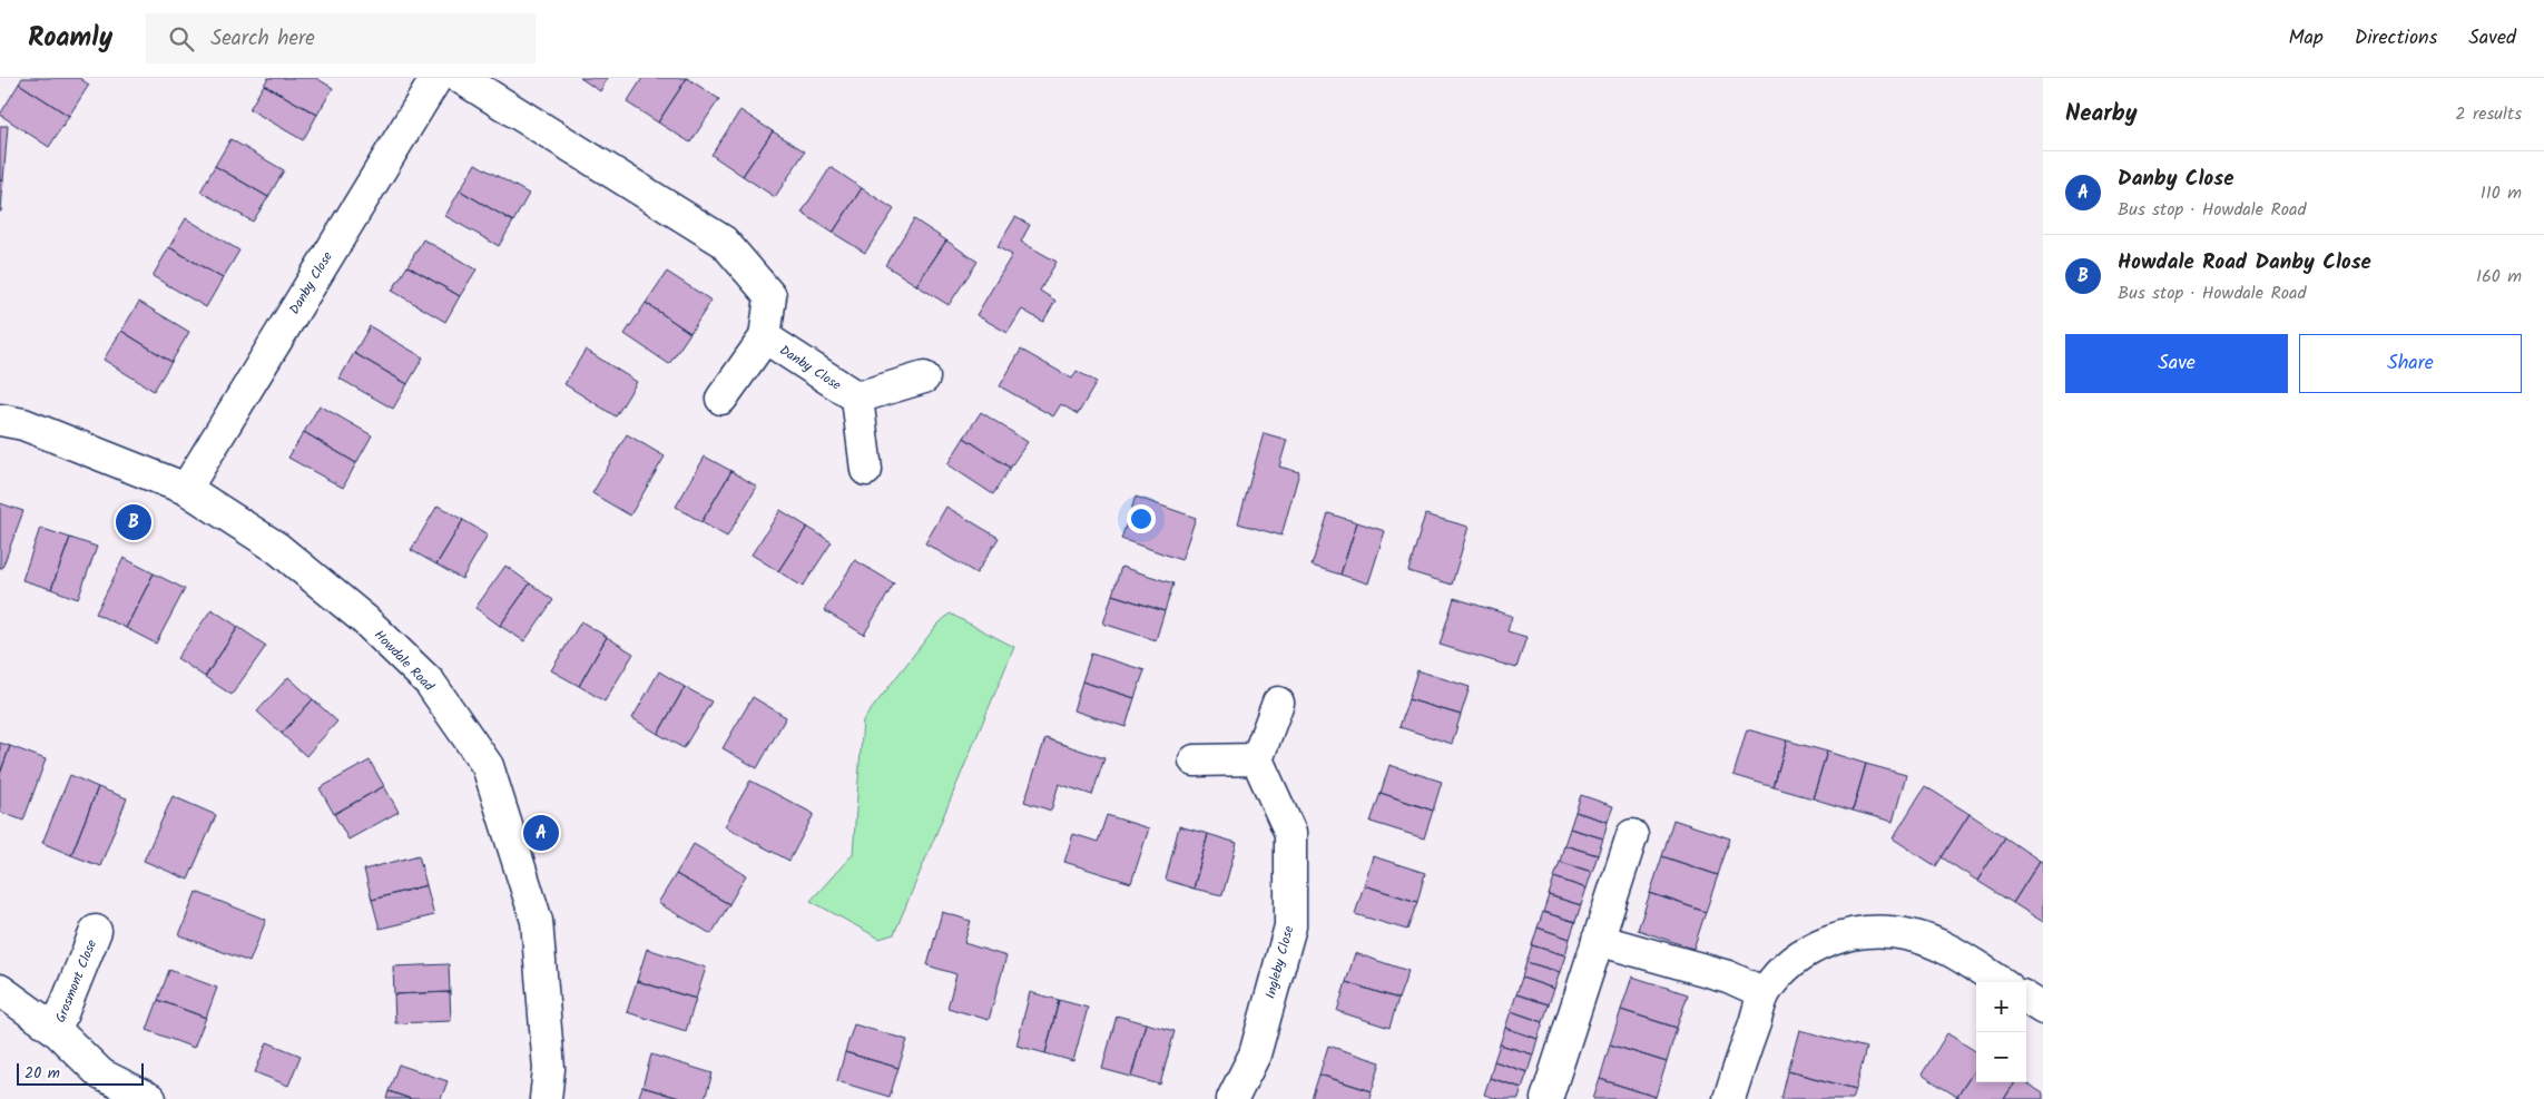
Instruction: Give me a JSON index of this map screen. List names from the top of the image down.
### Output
{
  "streets": {
    "street": [
      "Danby Close",
      "Howdale Road",
      "Ingleby Close",
      "Grosmont Close"
    ]
  },
  "crossings": [
    ["Danby Close", "Howdale Road"]
  ],
  "scale_bar": "20 m",
  "page": {
    "header": "Roamly",
    "search": "Search here",
    "nav": ["Map", "Directions", "Saved"],
    "heading": ["Nearby", "2 results"],
    "list": [
      {
        "mark": "A",
        "name": "Danby Close",
        "note": "Bus stop · Howdale Road",
        "value": "110 m"
      },
      {
        "mark": "B",
        "name": "Howdale Road Danby Close",
        "note": "Bus stop · Howdale Road",
        "value": "160 m"
      }
    ],
    "buttons": ["Save", "Share"],
    "pins": ["B", "A"],
    "map_buttons": ["+", "−"],
    "scale": "20 m"
  }
}
